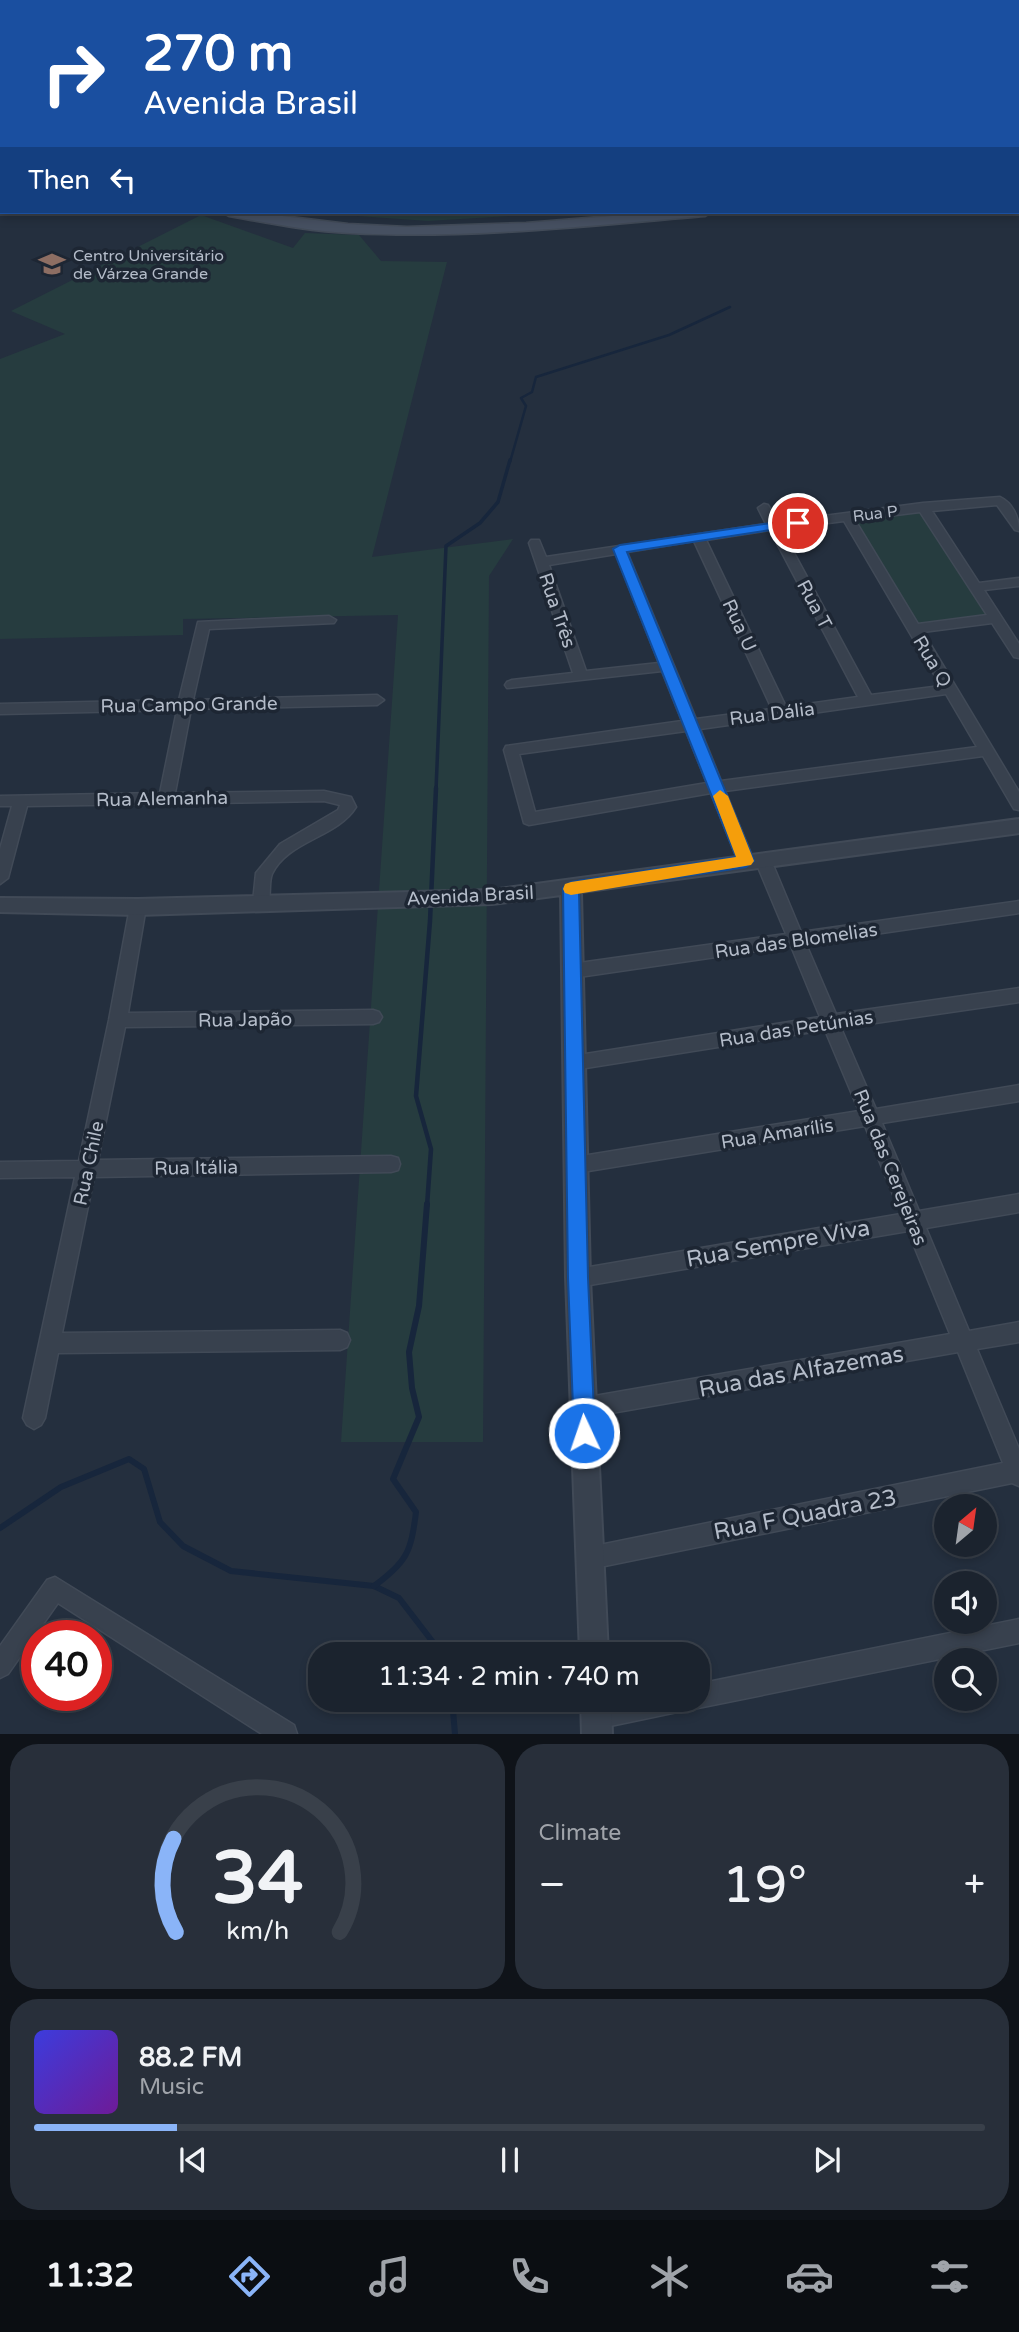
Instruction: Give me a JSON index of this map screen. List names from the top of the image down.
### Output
{
  "streets": {
    "street": [
      "Rua P",
      "Rua T",
      "Rua Três",
      "Rua U",
      "Rua Q",
      "Rua Campo Grande",
      "Rua Dália",
      "Rua Alemanha",
      "Avenida Brasil",
      "Rua das Blomelias",
      "Rua Japão",
      "Rua das Petúnias",
      "Rua Amarílis",
      "Rua Chile",
      "Rua Itália",
      "Rua das Cerejeiras",
      "Rua Sempre Viva",
      "Rua das Alfazemas",
      "Rua F Quadra 23"
    ]
  },
  "crossings": [
    ["Rua P", "Rua T"],
    ["Rua P", "Rua Três"],
    ["Rua P", "Rua U"],
    ["Rua P", "Rua Q"],
    ["Rua P", "Rua das Cerejeiras"],
    ["Rua T", "Rua Dália"],
    ["Rua U", "Rua Dália"],
    ["Rua Q", "Rua Dália"],
    ["Rua Dália", "Rua das Cerejeiras"],
    ["Rua Alemanha", "Avenida Brasil"],
    ["Avenida Brasil", "Rua Chile"],
    ["Avenida Brasil", "Rua das Cerejeiras"],
    ["Rua das Blomelias", "Rua das Cerejeiras"],
    ["Rua Japão", "Rua Chile"],
    ["Rua das Petúnias", "Rua das Cerejeiras"],
    ["Rua Amarílis", "Rua das Cerejeiras"],
    ["Rua Chile", "Rua Itália"],
    ["Rua das Cerejeiras", "Rua Sempre Viva"],
    ["Rua das Cerejeiras", "Rua das Alfazemas"],
    ["Rua das Cerejeiras", "Rua F Quadra 23"]
  ],
  "places": {
    "school or university": ["Centro Universitário de Várzea Grande"]
  },
  "north": "top right",
  "page": {
    "turn": ["270 m", "Avenida Brasil"],
    "then": "Then",
    "limit": "40",
    "trip": "11:34 · 2 min · 740 m",
    "tile": "Climate",
    "heat": ["−", "19°", "+"],
    "song": ["88.2 FM", "Music"],
    "tabs": "11:32",
    "gauge": ["34", "km/h"]
  }
}
